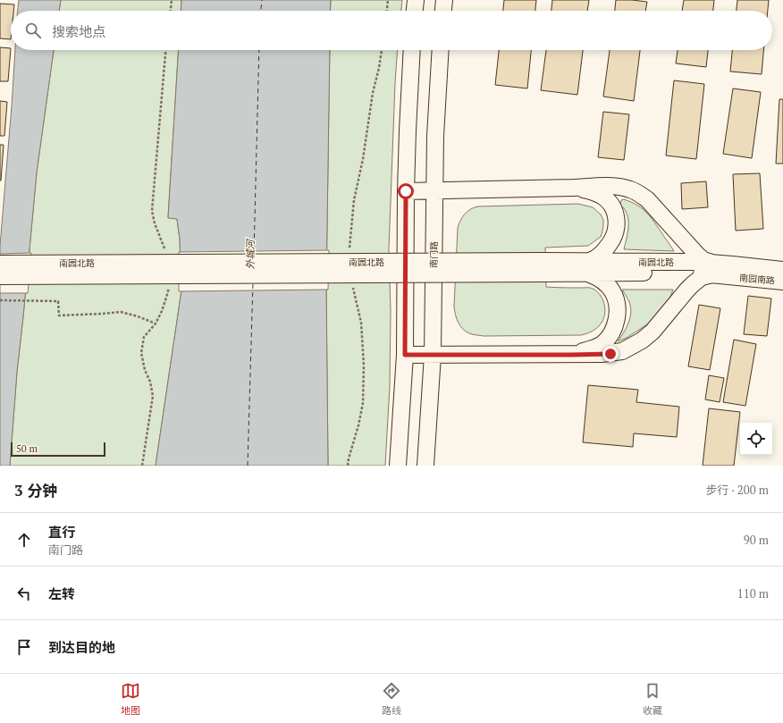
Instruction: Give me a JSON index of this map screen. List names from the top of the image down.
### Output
{
  "streets": {
    "main road": ["南门路", "南园北路", "南园南路"]
  },
  "crossings": [
    ["南园北路", "南园南路"]
  ],
  "water": ["外城河"],
  "scale_bar": "50 m",
  "page": {
    "search": "搜索地点",
    "scale": "50 m",
    "heading": ["3 分钟", "步行 · 200 m"],
    "list": [
      ["直行", "南门路", "90 m"],
      ["左转", "110 m"],
      "到达目的地"
    ],
    "nav": ["地图", "路线", "收藏"]
  }
}
